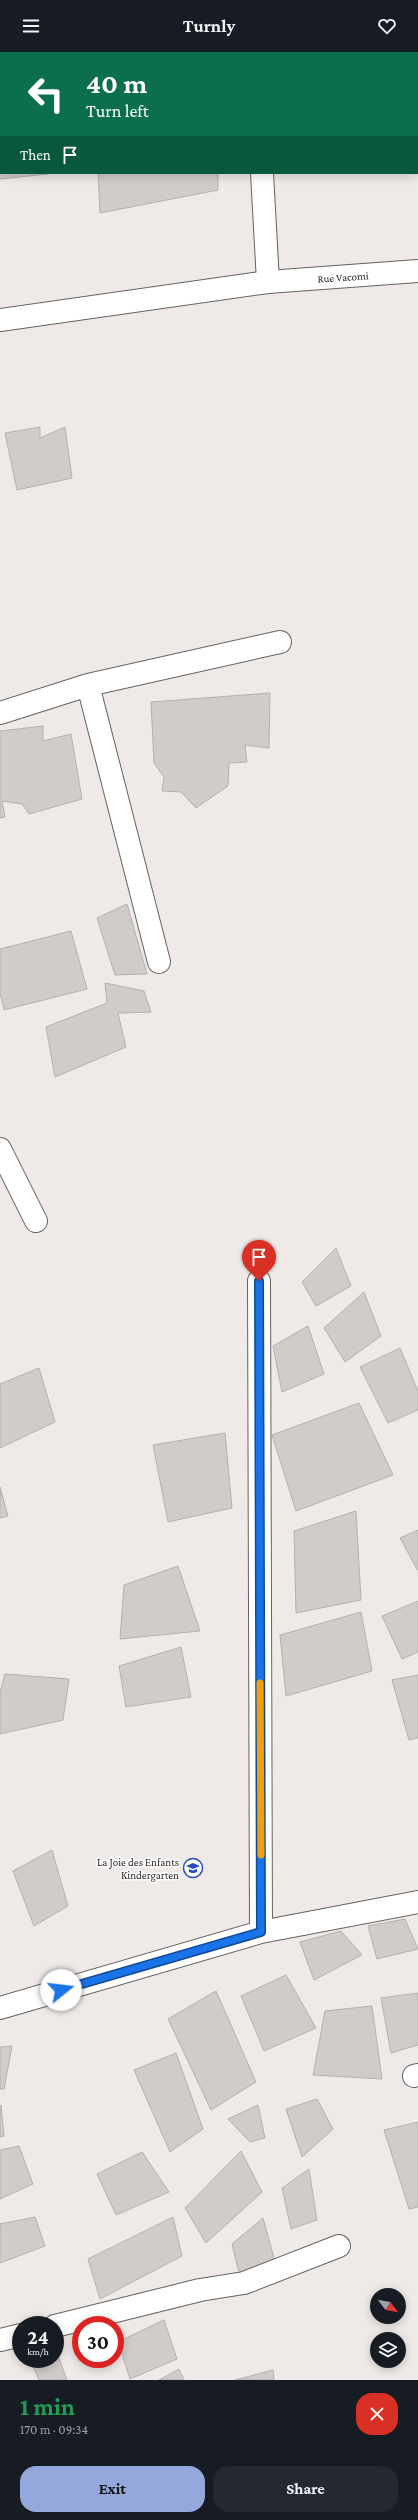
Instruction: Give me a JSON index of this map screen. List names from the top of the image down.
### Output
{
  "streets": {
    "street": ["Rue Vacomi"]
  },
  "places": {
    "school or university": ["La Joie des Enfants Kindergarten"]
  },
  "north": "bottom right",
  "page": {
    "header": "Turnly",
    "turn": ["40 m", "Turn left"],
    "then": "Then",
    "speed": "24 km/h",
    "limit": "30",
    "heading": ["1 min", "170 m · 09:34"],
    "buttons": ["Exit", "Share"]
  }
}
